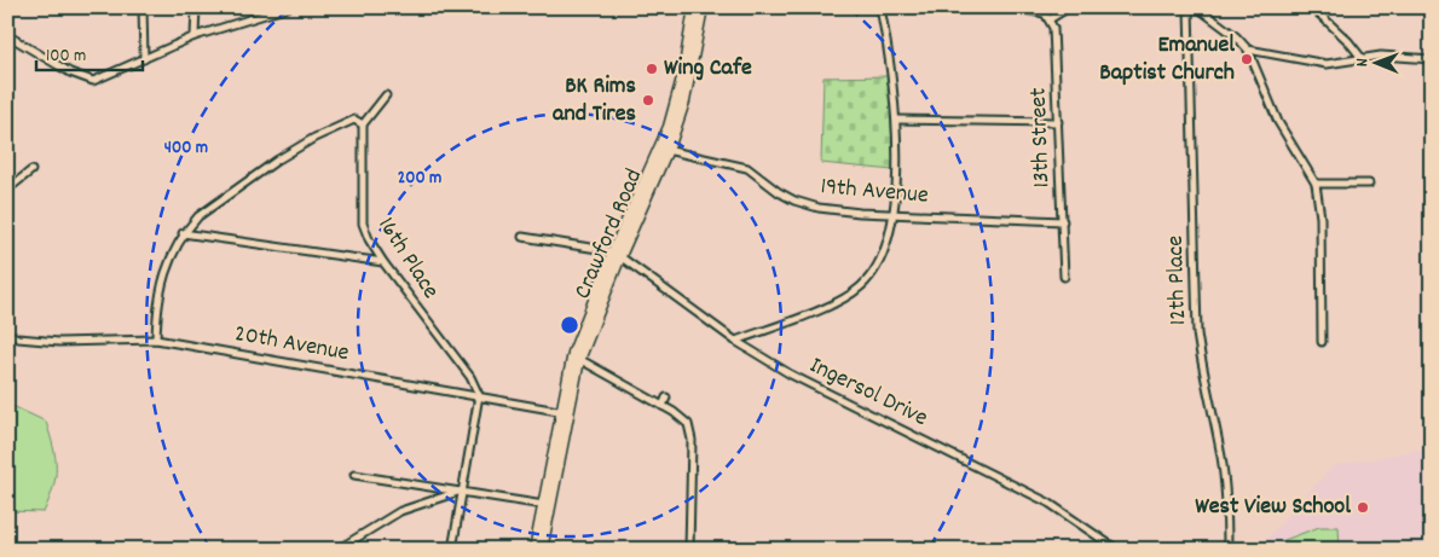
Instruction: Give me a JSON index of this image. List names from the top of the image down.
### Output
{
  "streets": {
    "main road": ["Crawford Road"],
    "street": [
      "13th Street",
      "19th Avenue",
      "16th Place",
      "12th Place",
      "20th Avenue",
      "Ingersol Drive"
    ]
  },
  "crossings": [
    ["13th Street", "19th Avenue"],
    ["19th Avenue", "Crawford Road"],
    ["Crawford Road", "20th Avenue"],
    ["Crawford Road", "Ingersol Drive"],
    ["16th Place", "20th Avenue"]
  ],
  "places": [
    "Emanuel Baptist Church",
    "Wing Cafe",
    "BK Rims and Tires",
    "West View School"
  ],
  "scale_bar": "100 m",
  "north": "left",
  "rings": ["400 m", "200 m"]
}
